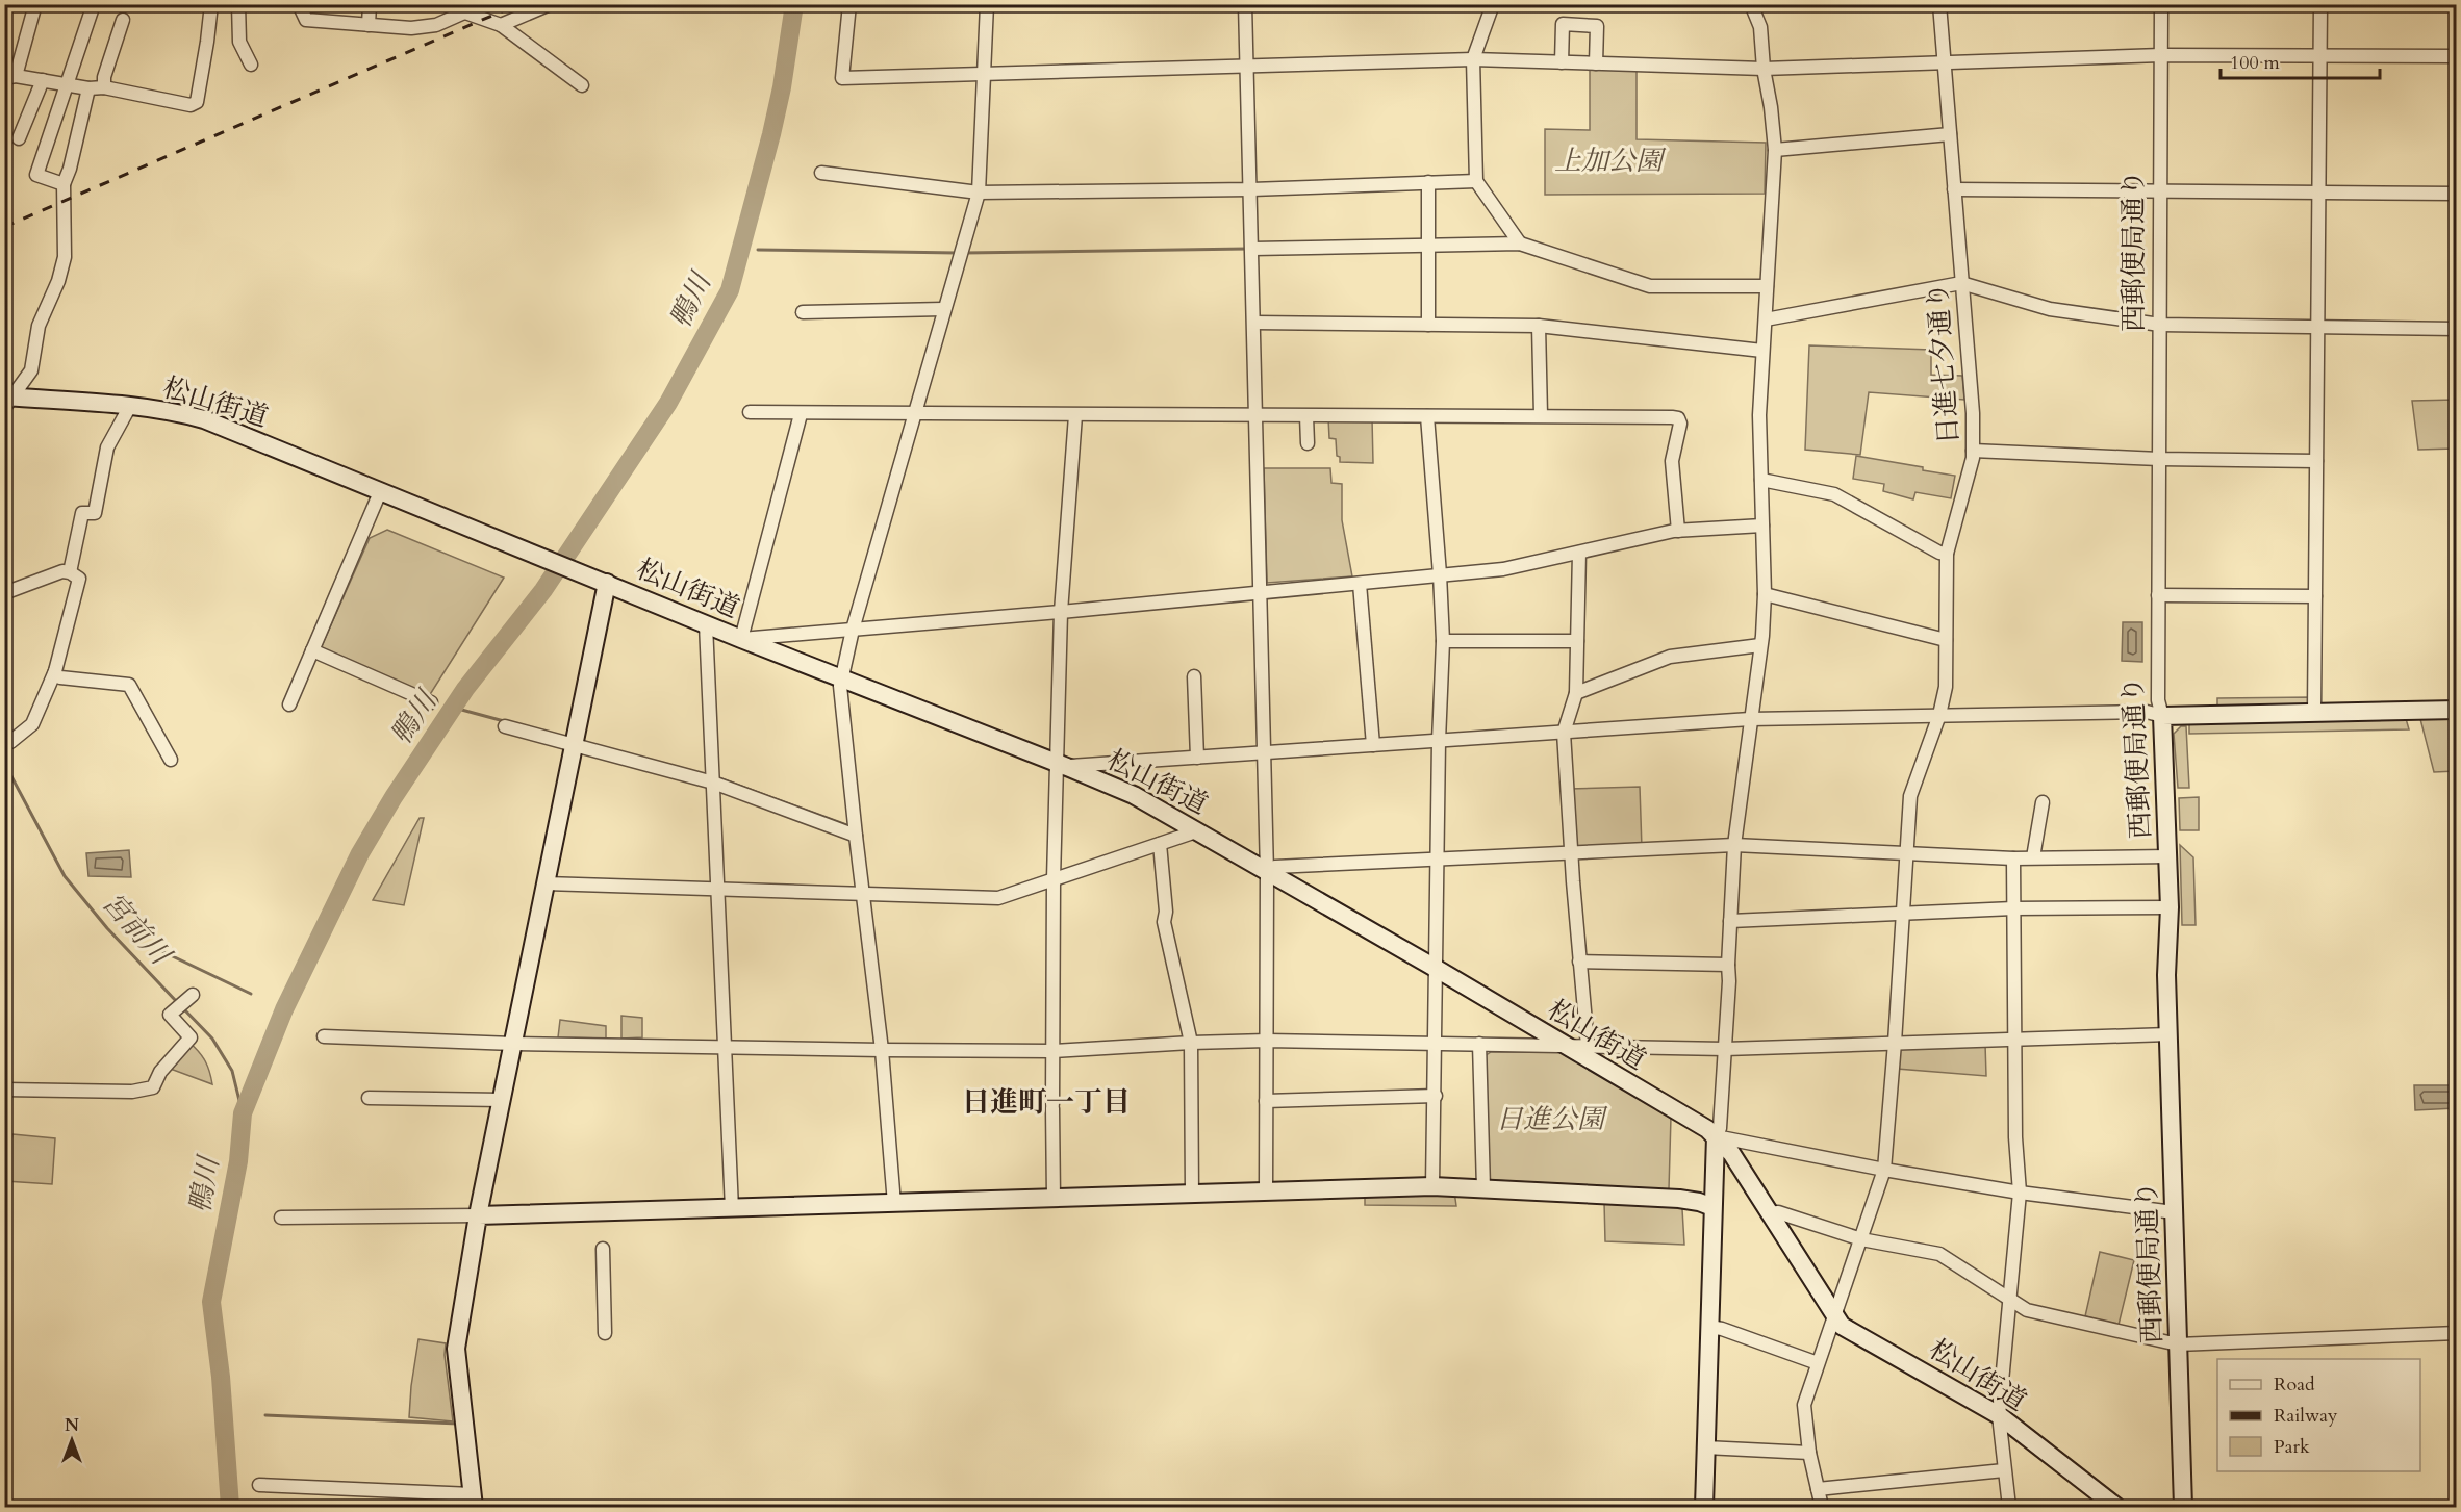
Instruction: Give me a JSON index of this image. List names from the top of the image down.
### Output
{
  "streets": {
    "street": ["西郵便局通り", "日進七夕通り", "松山街道"]
  },
  "crossings": [
    ["日進七夕通り", "松山街道"]
  ],
  "districts": ["日進町一丁目"],
  "water": ["鴨川", "宮前川"],
  "parks": ["上加公園", "日進公園"],
  "legend": ["Road", "Railway", "Park"],
  "scale_bar": "100 m",
  "north": "top"
}
